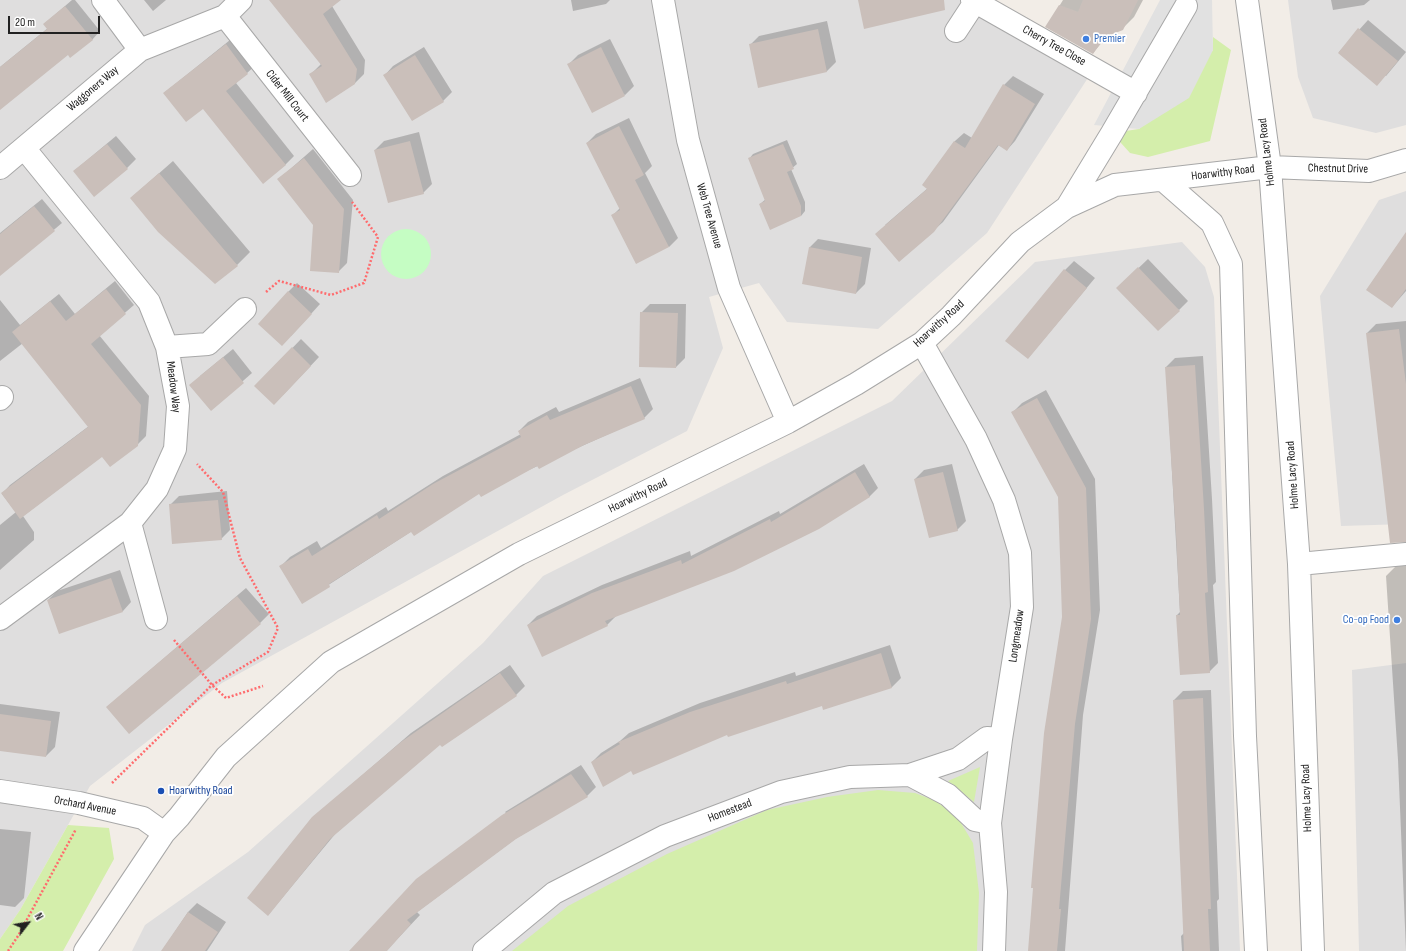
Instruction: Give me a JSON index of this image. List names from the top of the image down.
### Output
{
  "streets": {
    "street": [
      "Cherry Tree Close",
      "Waggoners Way",
      "Cider Mill Court",
      "Holme Lacy Road",
      "Chestnut Drive",
      "Hoarwithy Road",
      "Web Tree Avenue",
      "Meadow Way",
      "Longmeadow",
      "Orchard Avenue",
      "Homestead"
    ]
  },
  "crossings": [
    ["Waggoners Way", "Meadow Way"],
    ["Holme Lacy Road", "Chestnut Drive"],
    ["Holme Lacy Road", "Hoarwithy Road"],
    ["Chestnut Drive", "Hoarwithy Road"],
    ["Hoarwithy Road", "Web Tree Avenue"],
    ["Hoarwithy Road", "Longmeadow"],
    ["Hoarwithy Road", "Orchard Avenue"],
    ["Longmeadow", "Homestead"]
  ],
  "places": ["Premier", "Co-op Food", "Hoarwithy Road"],
  "scale_bar": "20 m",
  "north": "top right"
}
